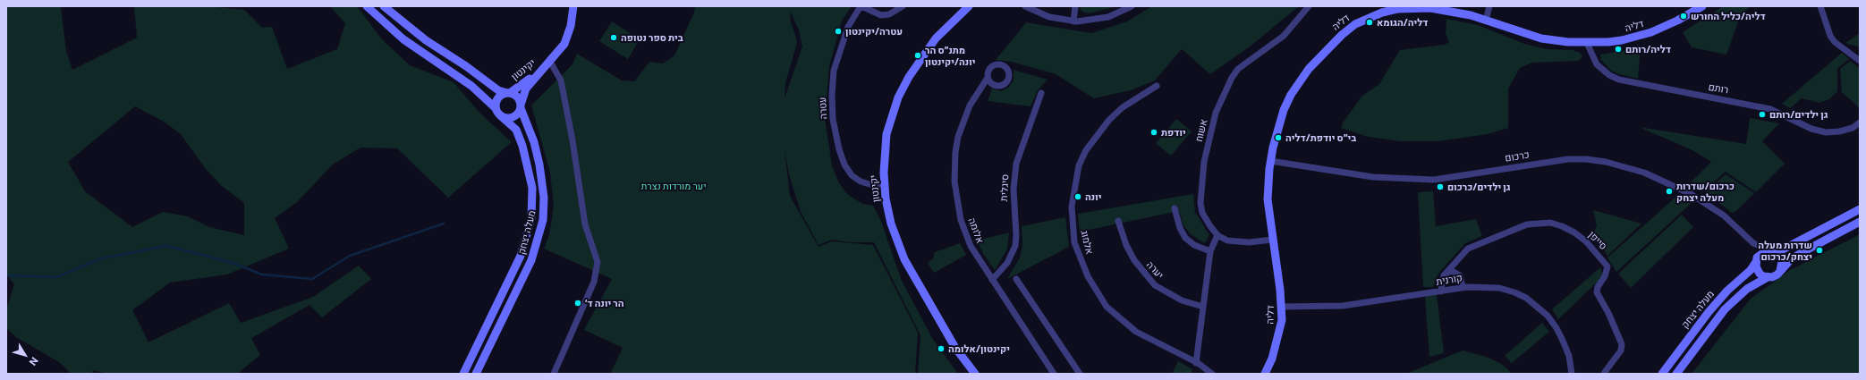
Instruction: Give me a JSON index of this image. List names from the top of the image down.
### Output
{
  "streets": {
    "street": [
      "דליה",
      "יקינטון",
      "רותם",
      "עטרה",
      "אשוח",
      "כרכום",
      "סיגלית",
      "אלומה",
      "מעלה יצחק",
      "סייפן",
      "אלמוג",
      "יערה",
      "קורנית"
    ]
  },
  "crossings": [
    ["דליה", "רותם"],
    ["דליה", "כרכום"],
    ["דליה", "קורנית"],
    ["יקינטון", "עטרה"],
    ["יקינטון", "מעלה יצחק"],
    ["כרכום", "מעלה יצחק"],
    ["סיגלית", "אלומה"]
  ],
  "parks": ["יער מורדות נצרת"],
  "places": [
    "דליה/כליל החורש",
    "דליה/הגומא",
    "עטרה/יקינטון",
    "בית ספר נטופה",
    "דליה/רותם",
    "מתנ״ס הר יונה/יקינטון",
    "גן ילדים/רותם",
    "יודפת",
    "בי״ס יודפת/דליה",
    "גן ילדים/כרכום",
    "כרכום/שדרות מעלה יצחק",
    "יונה",
    "שדרות מעלה יצחק/כרכום",
    "הר יונה ד׳",
    "יקינטון/אלומה"
  ],
  "north": "bottom right"
}
